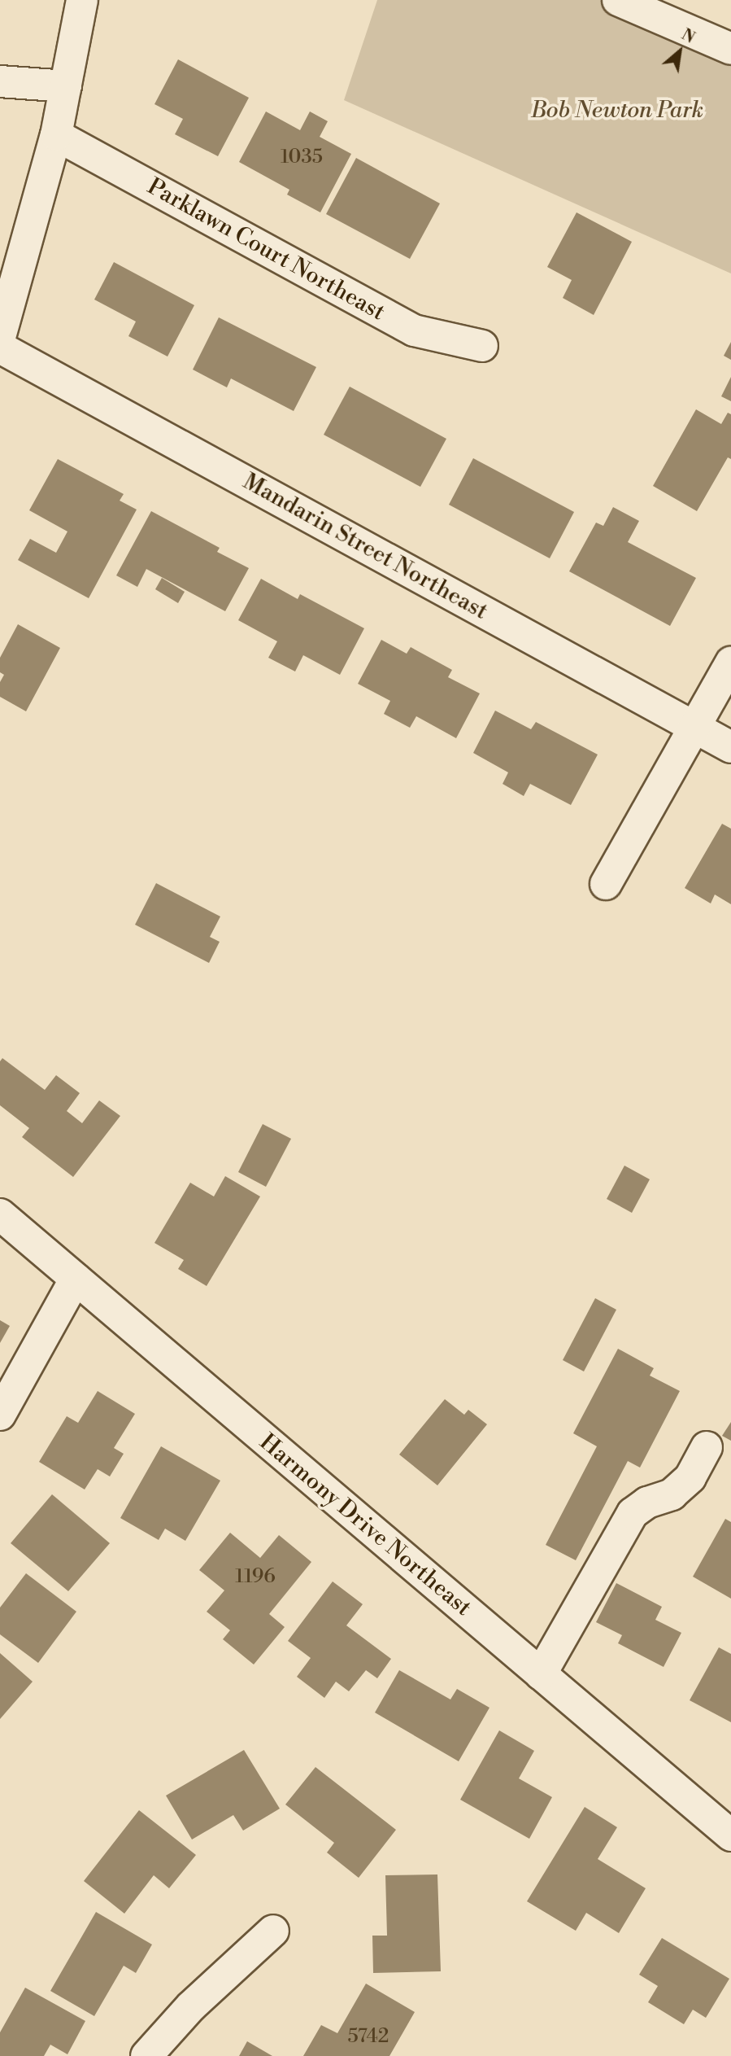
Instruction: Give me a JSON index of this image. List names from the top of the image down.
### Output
{
  "streets": {
    "street": ["Parklawn Court Northeast", "Mandarin Street Northeast", "Harmony Drive Northeast"]
  },
  "parks": ["Bob Newton Park"],
  "house_numbers": ["1035", "1196", "5742"],
  "north": "top right"
}
